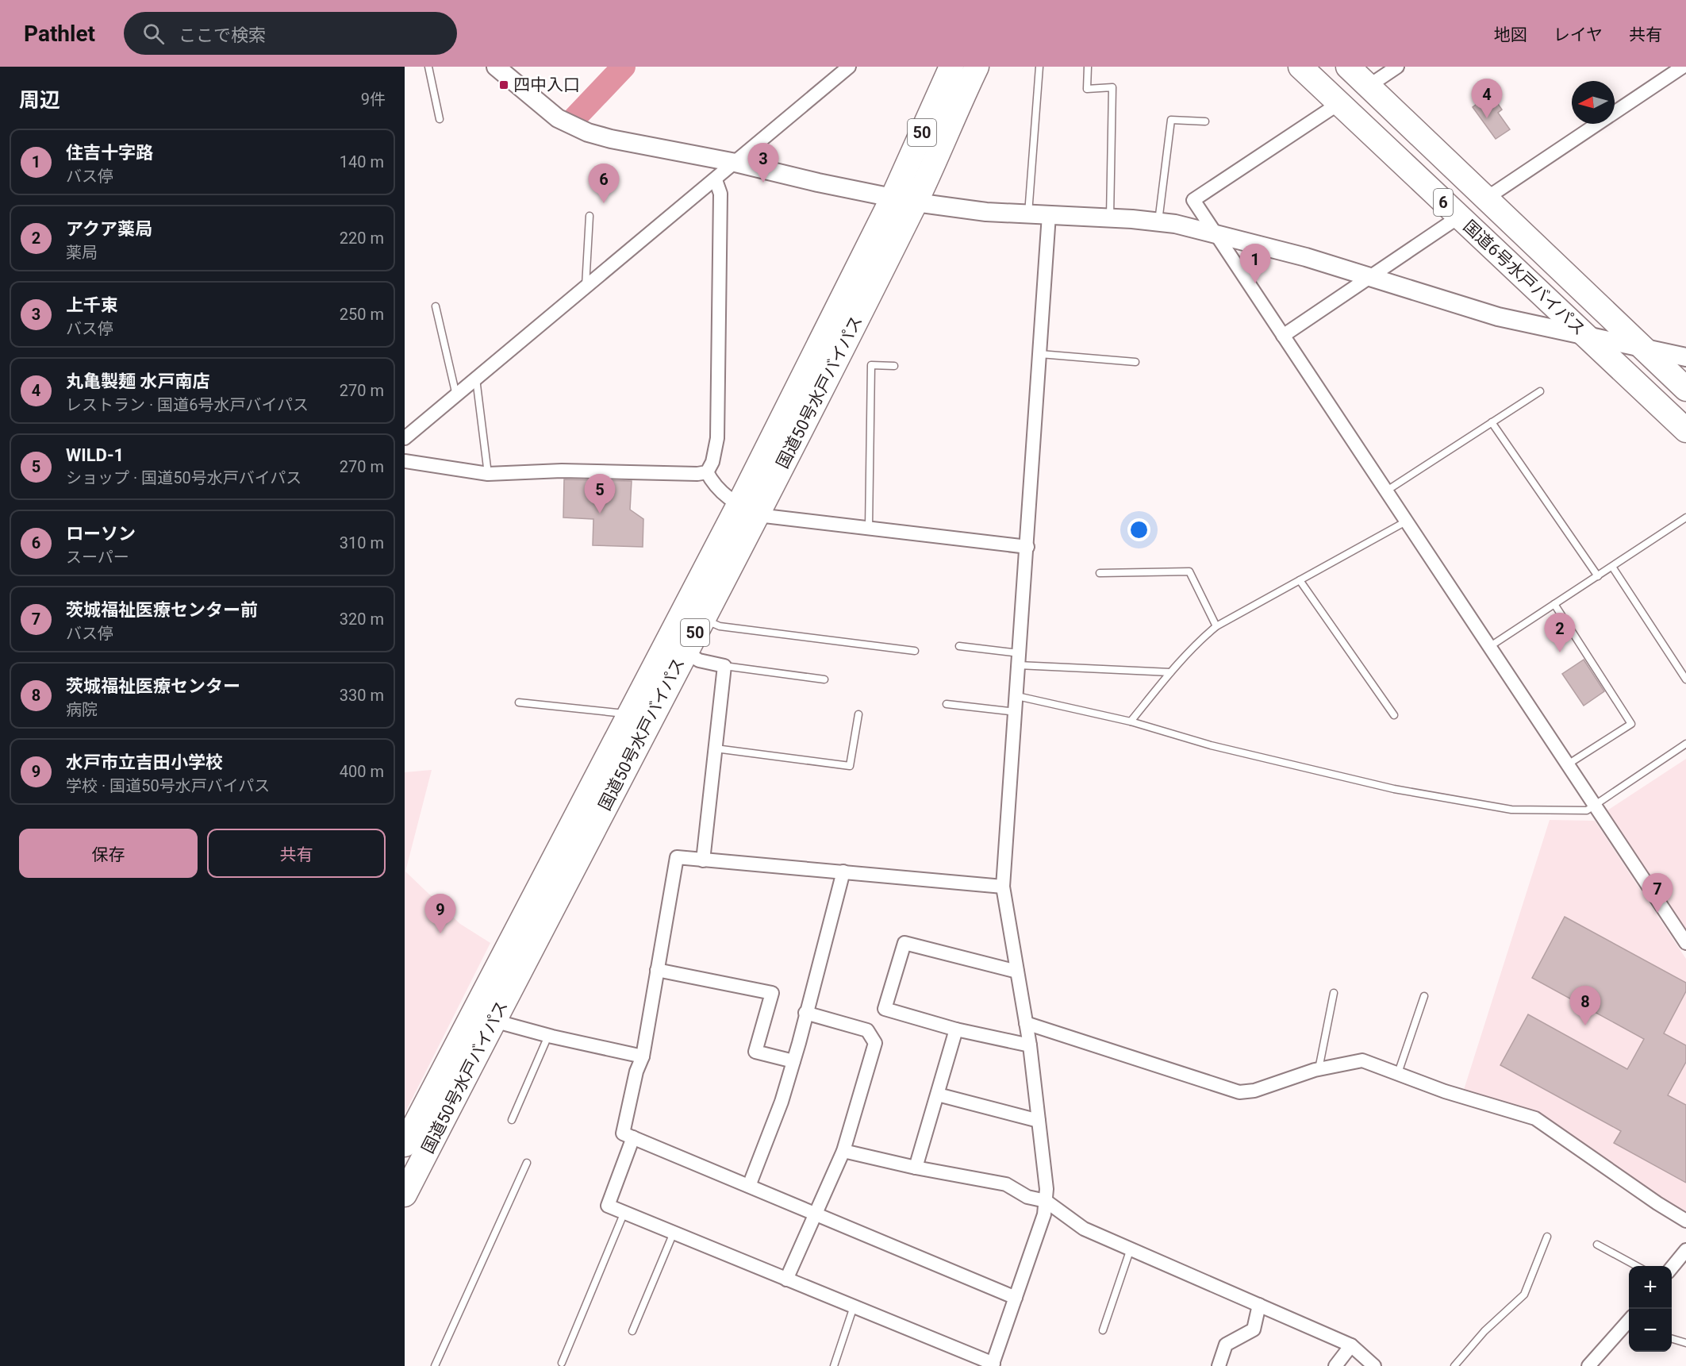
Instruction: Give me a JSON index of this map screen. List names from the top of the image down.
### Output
{
  "streets": {
    "highway": [
      "50",
      "6",
      "国道6号水戸バイパス",
      "国道50号水戸バイパス"
    ]
  },
  "places": {
    "transit": ["四中入口"]
  },
  "north": "left",
  "page": {
    "header": "Pathlet",
    "search": "ここで検索",
    "nav": ["地図", "レイヤ", "共有"],
    "heading": ["周辺", "9件"],
    "pins": [
      "4",
      "3",
      "6",
      "1",
      "5",
      "2",
      "7",
      "9",
      "8"
    ],
    "list": [
      {
        "mark": "1",
        "name": "住吉十字路",
        "note": "バス停",
        "value": "140 m"
      },
      {
        "mark": "2",
        "name": "アクア薬局",
        "note": "薬局",
        "value": "220 m"
      },
      {
        "mark": "3",
        "name": "上千束",
        "note": "バス停",
        "value": "250 m"
      },
      {
        "mark": "4",
        "name": "丸亀製麺 水戸南店",
        "note": "レストラン · 国道6号水戸バイパス",
        "value": "270 m"
      },
      {
        "mark": "5",
        "name": "WILD-1",
        "note": "ショップ · 国道50号水戸バイパス",
        "value": "270 m"
      },
      {
        "mark": "6",
        "name": "ローソン",
        "note": "スーパー",
        "value": "310 m"
      },
      {
        "mark": "7",
        "name": "茨城福祉医療センター前",
        "note": "バス停",
        "value": "320 m"
      },
      {
        "mark": "8",
        "name": "茨城福祉医療センター",
        "note": "病院",
        "value": "330 m"
      },
      {
        "mark": "9",
        "name": "水戸市立吉田小学校",
        "note": "学校 · 国道50号水戸バイパス",
        "value": "400 m"
      }
    ],
    "buttons": ["保存", "共有"],
    "map_buttons": ["+", "−"]
  }
}
